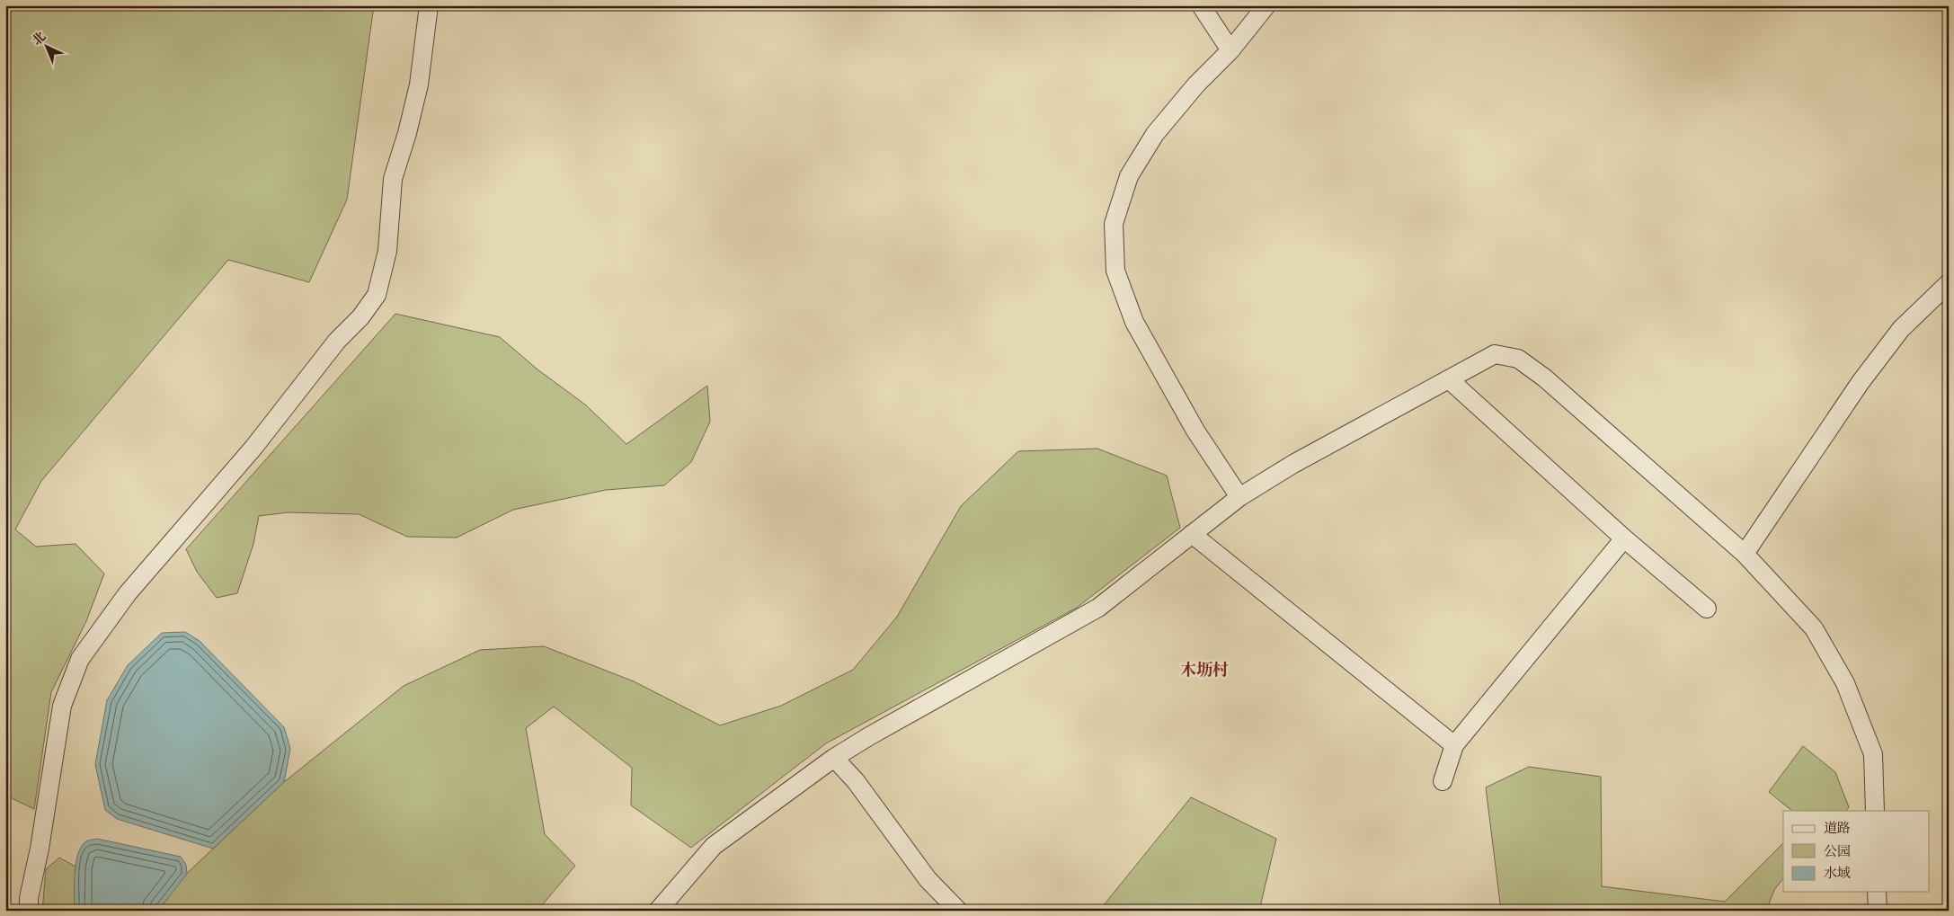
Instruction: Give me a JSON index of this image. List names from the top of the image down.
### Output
{
  "districts": ["木坜村"],
  "legend": ["道路", "公园", "水域"],
  "north": "top left"
}
